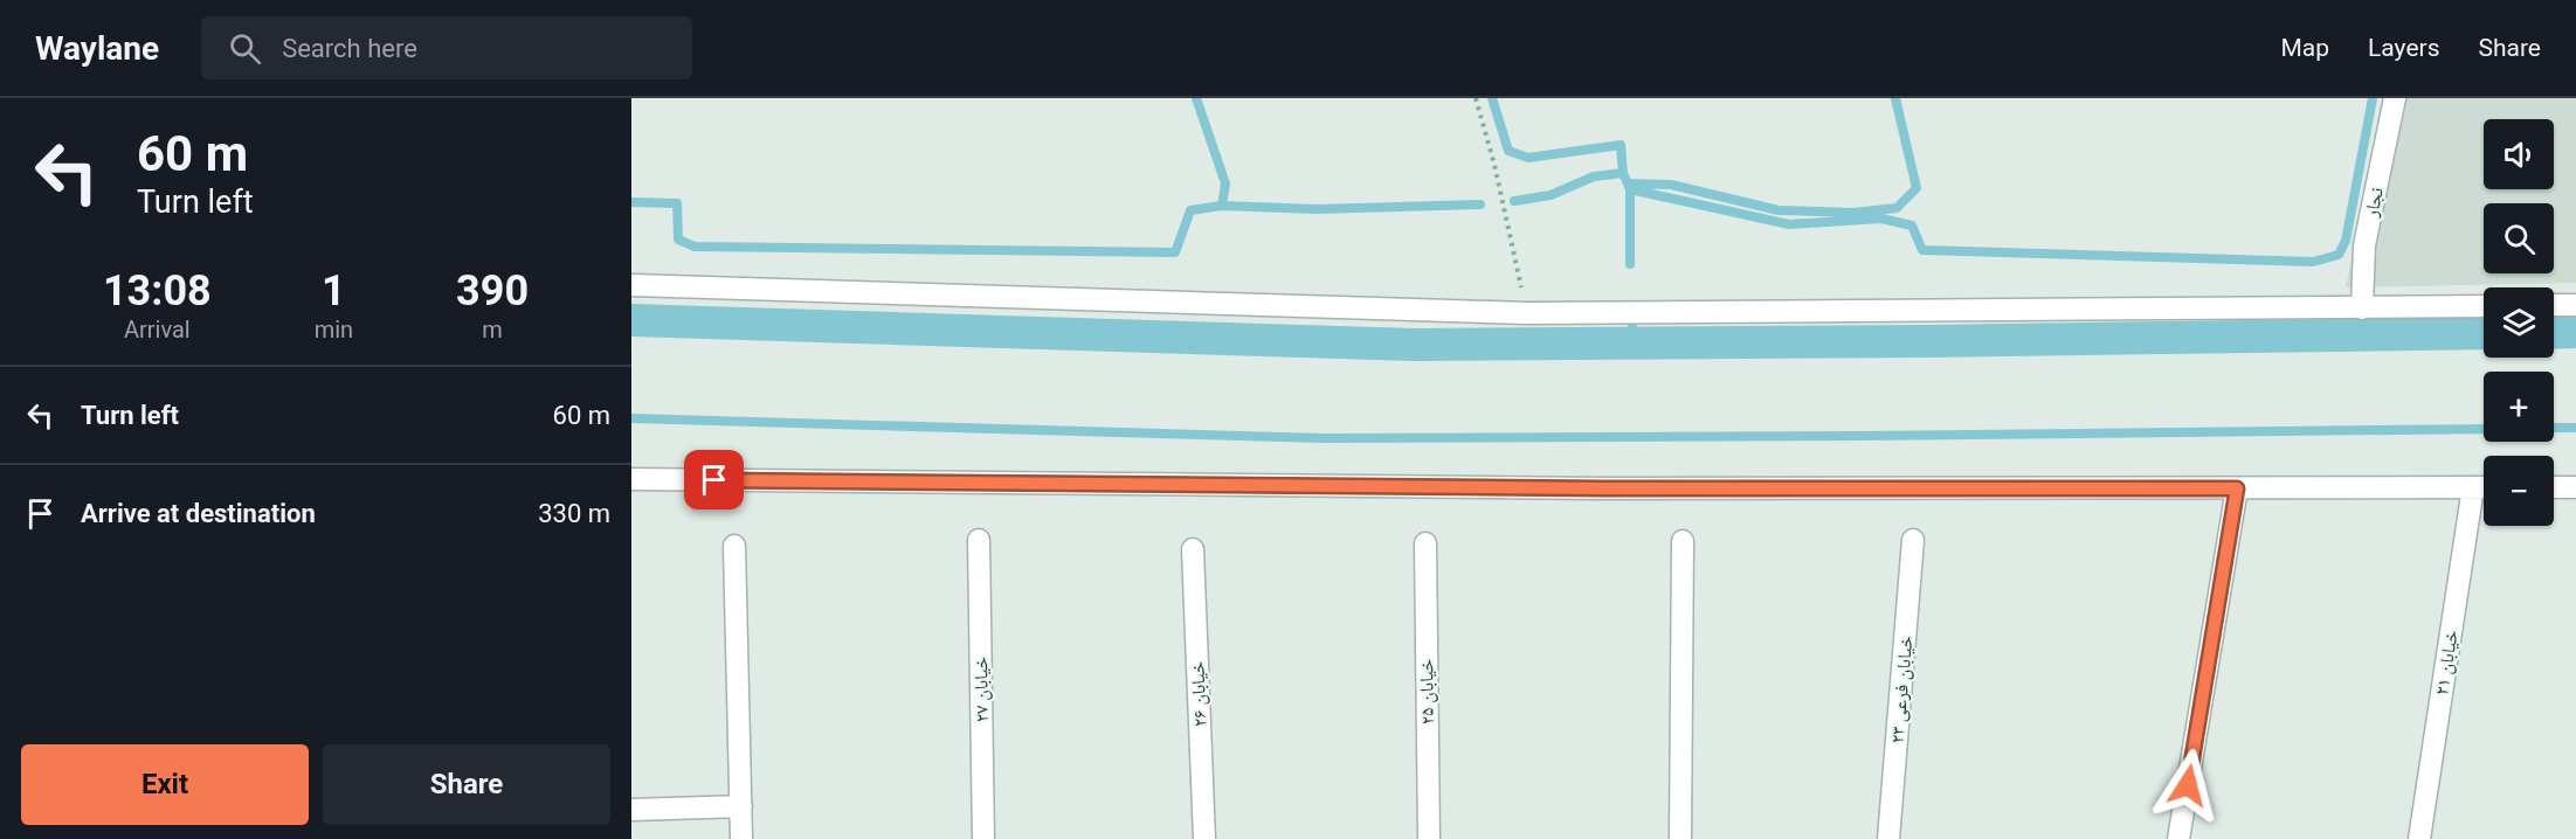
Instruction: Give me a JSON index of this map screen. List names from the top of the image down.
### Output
{
  "streets": {
    "street": [
      "نجار",
      "خیابان ۲۱",
      "خیابان ۲۷",
      "خیابان فرعی ۲۳",
      "خیابان ۲۵",
      "خیابان ۲۶"
    ]
  },
  "page": {
    "header": "Waylane",
    "search": "Search here",
    "nav": ["Map", "Layers", "Share"],
    "turn": ["60 m", "Turn left"],
    "map_buttons": ["+", "−"],
    "eta": [
      "13:08",
      "Arrival",
      "1",
      "min",
      "390",
      "m"
    ],
    "list": [
      {
        "name": "Turn left",
        "value": "60 m"
      },
      {
        "name": "Arrive at destination",
        "value": "330 m"
      }
    ],
    "buttons": ["Exit", "Share"]
  }
}
